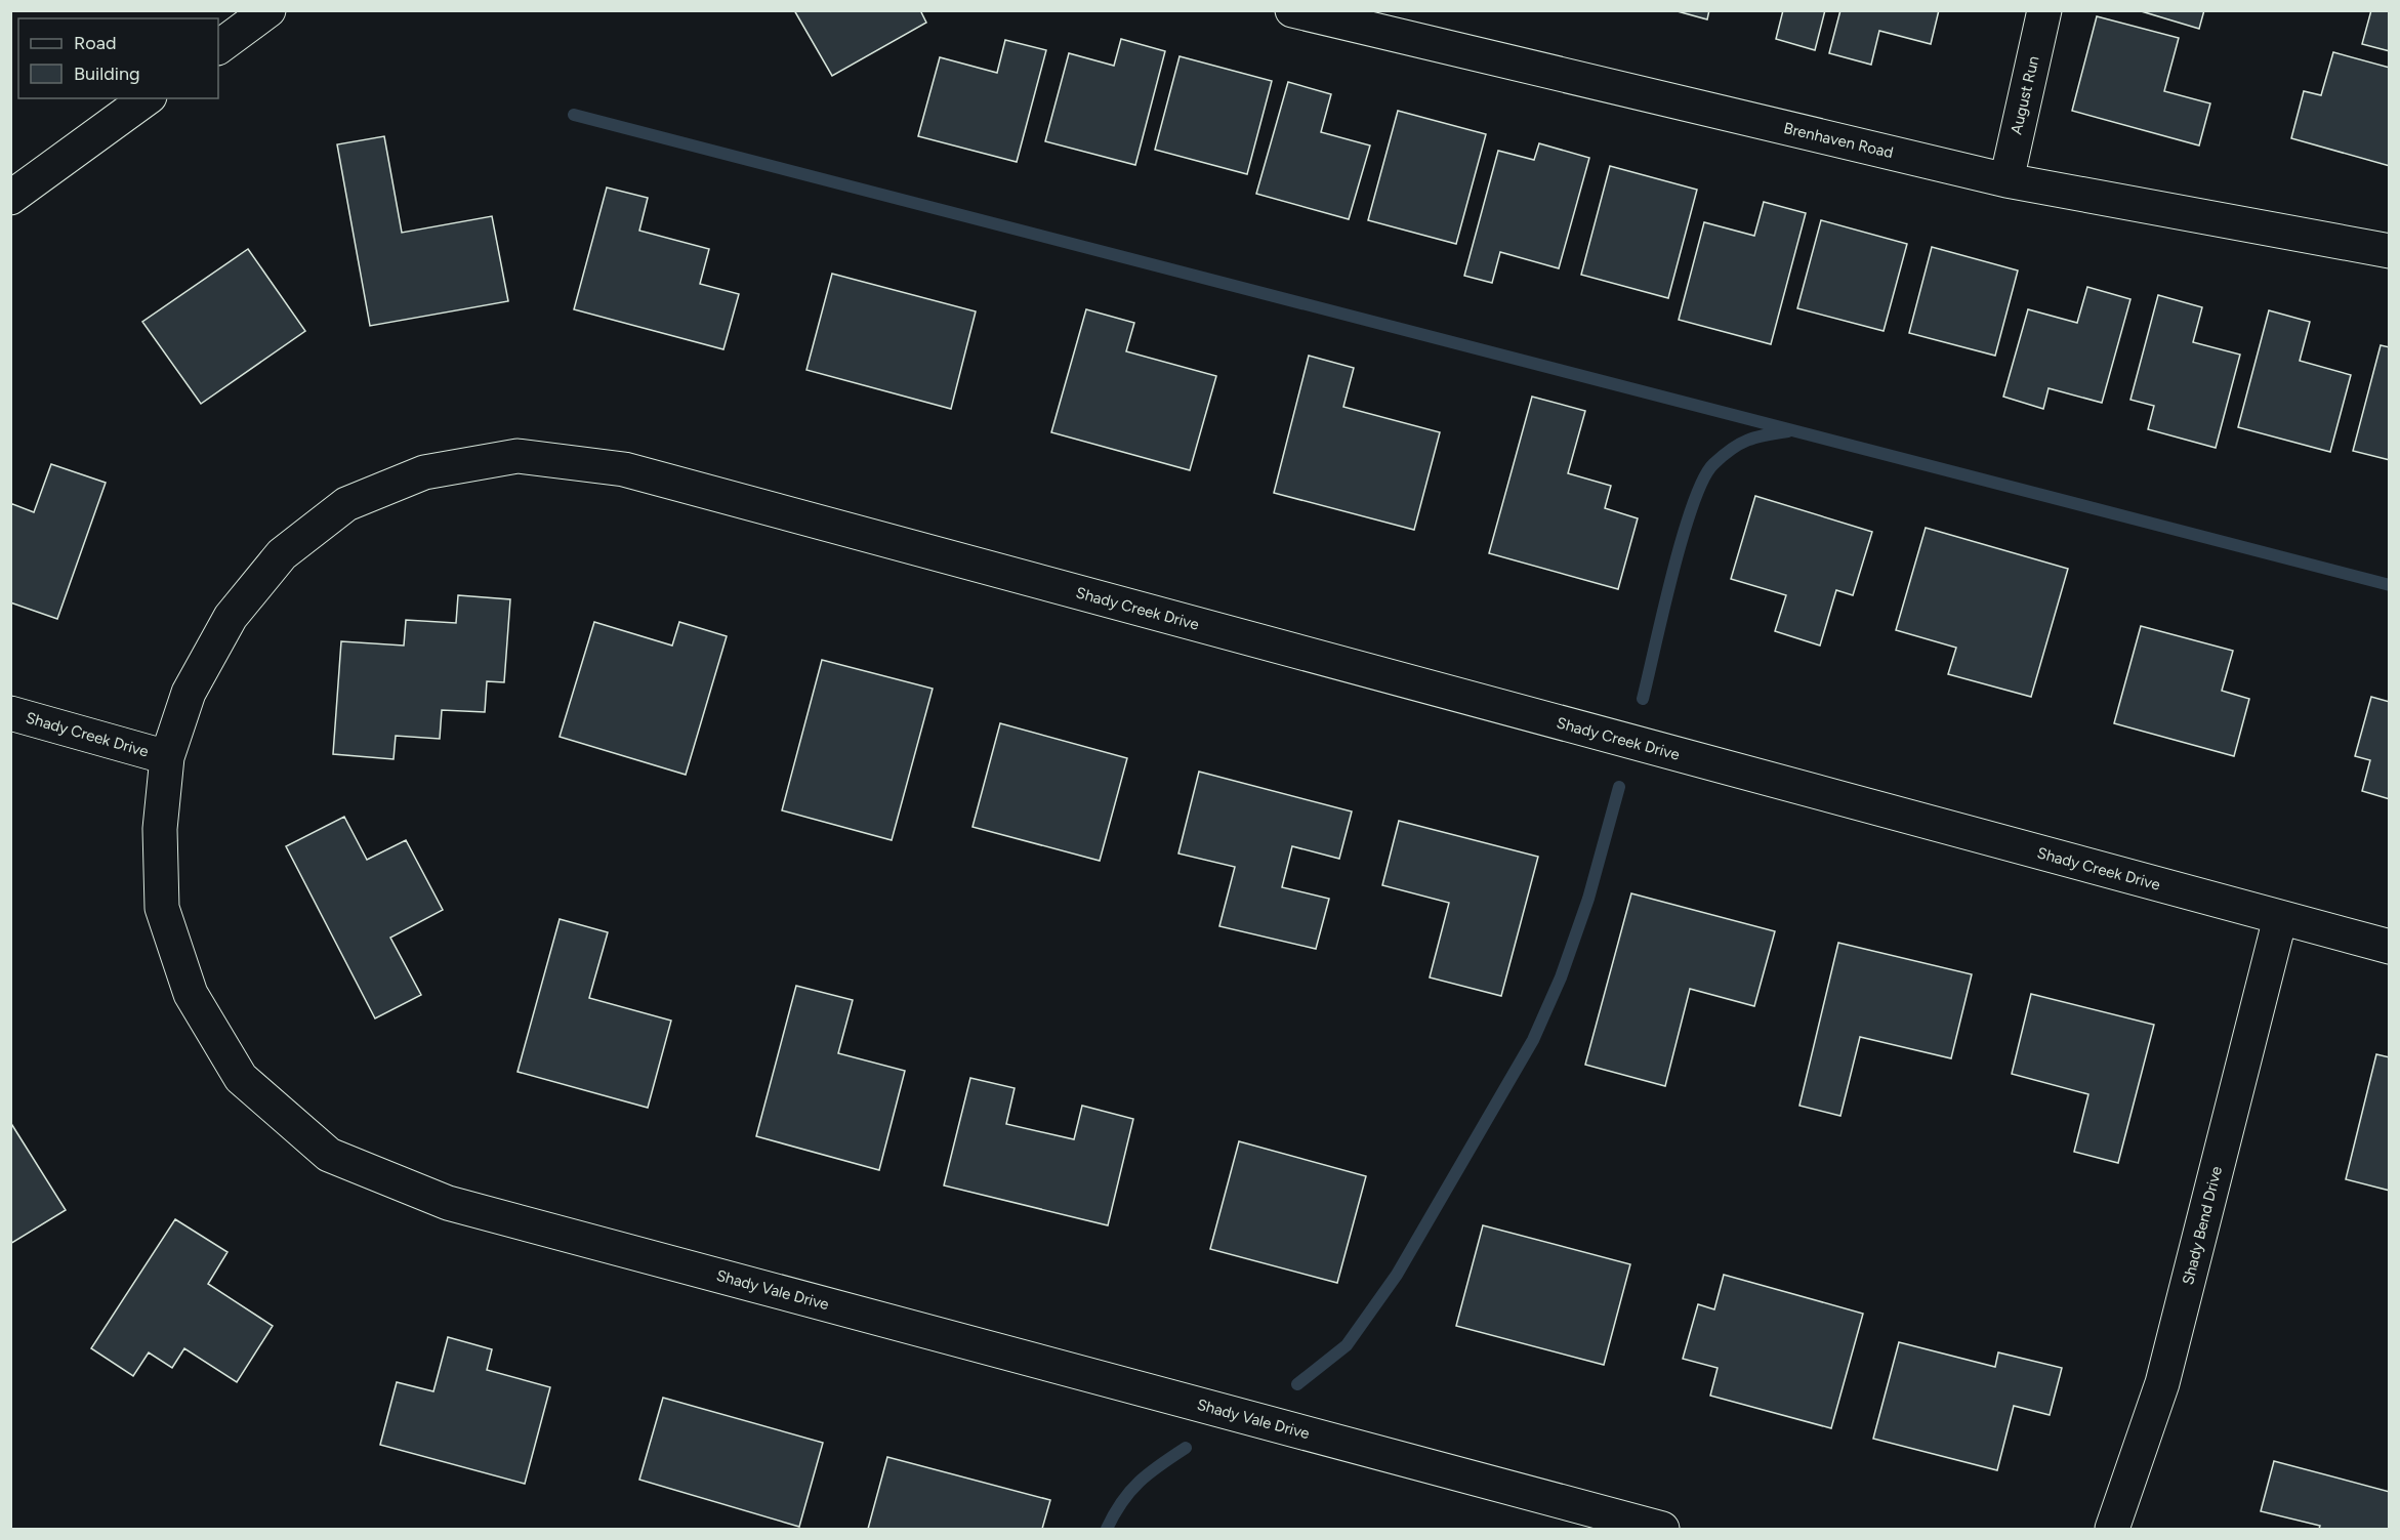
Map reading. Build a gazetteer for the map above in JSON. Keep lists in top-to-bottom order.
{
  "streets": {
    "street": [
      "August Run",
      "Brenhaven Road",
      "Shady Creek Drive",
      "Shady Bend Drive",
      "Shady Vale Drive"
    ]
  },
  "crossings": [
    ["August Run", "Brenhaven Road"],
    ["Shady Creek Drive", "Shady Bend Drive"],
    ["Shady Creek Drive", "Shady Vale Drive"]
  ],
  "legend": ["Road", "Building"]
}
